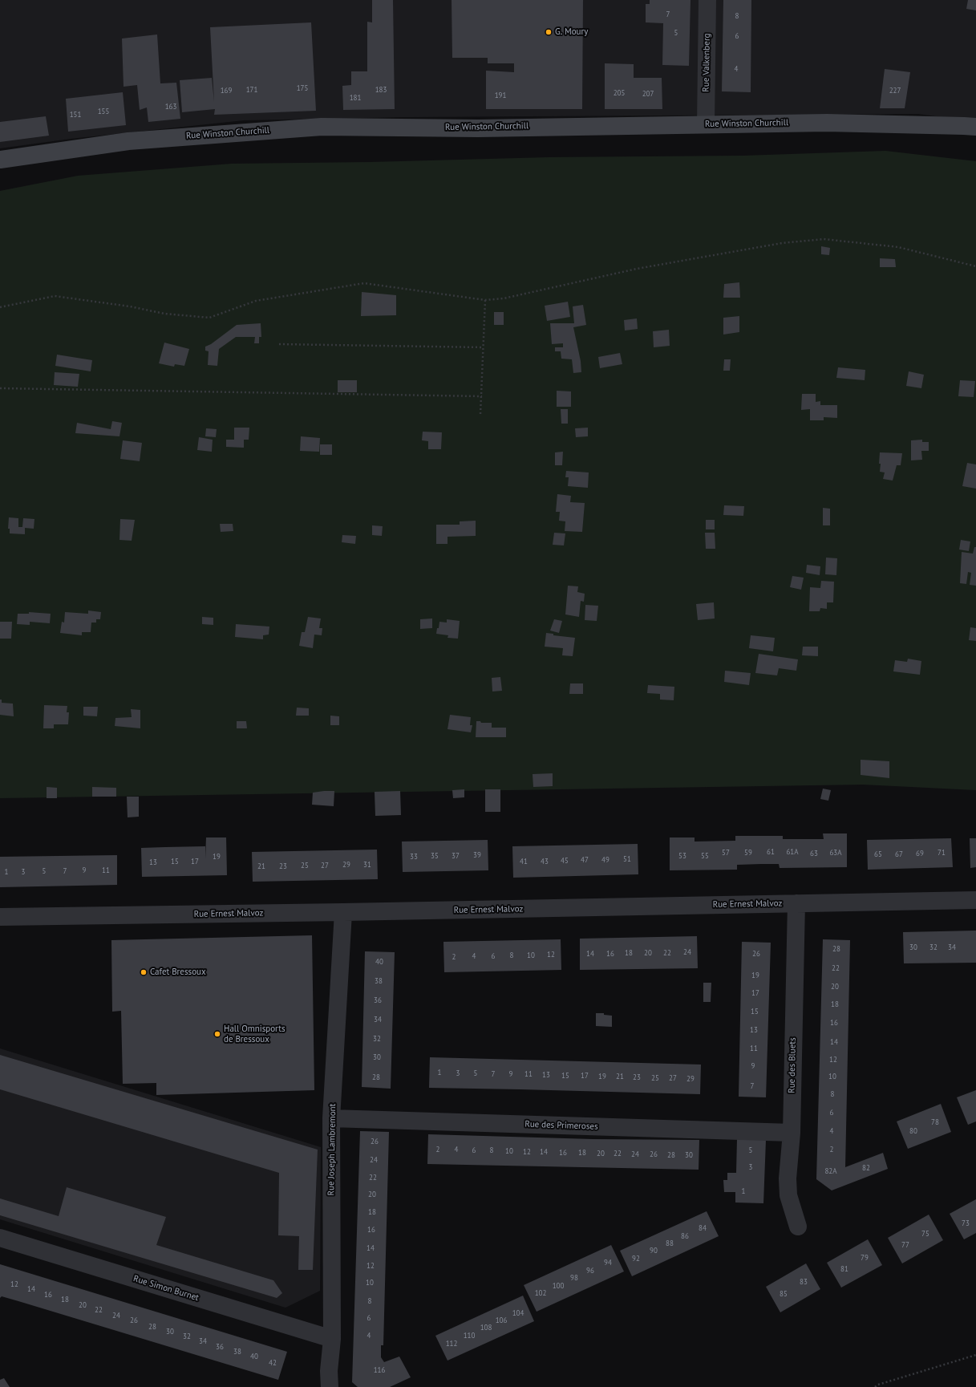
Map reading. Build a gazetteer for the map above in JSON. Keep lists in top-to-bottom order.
{
  "streets": {
    "main road": ["Rue Winston Churchill"],
    "street": [
      "Rue Valkenberg",
      "Rue Ernest Malvoz",
      "Rue des Bluets",
      "Rue des Primeroses",
      "Rue Joseph Lambremont",
      "Rue Simon Burnet"
    ]
  },
  "crossings": [
    ["Rue Valkenberg", "Rue Winston Churchill"],
    ["Rue Ernest Malvoz", "Rue des Bluets"],
    ["Rue Ernest Malvoz", "Rue Joseph Lambremont"],
    ["Rue des Bluets", "Rue des Primeroses"],
    ["Rue des Primeroses", "Rue Joseph Lambremont"],
    ["Rue Joseph Lambremont", "Rue Simon Burnet"]
  ],
  "places": ["G. Moury", "Cafet Bressoux", "Hall Omnisports de Bressoux"],
  "house_numbers": [
    "7",
    "8",
    "5",
    "6",
    "4",
    "175",
    "171",
    "183",
    "169",
    "227",
    "205",
    "207",
    "191",
    "181",
    "163",
    "155",
    "151",
    "61",
    "61A",
    "57",
    "59",
    "63A",
    "71",
    "63",
    "69",
    "65",
    "67",
    "39",
    "35",
    "37",
    "53",
    "55",
    "19",
    "33",
    "51",
    "47",
    "49",
    "45",
    "15",
    "17",
    "41",
    "43",
    "13",
    "29",
    "31",
    "25",
    "27",
    "21",
    "23",
    "9",
    "11",
    "5",
    "7",
    "1",
    "3",
    "30",
    "32",
    "34",
    "28",
    "24",
    "18",
    "20",
    "22",
    "14",
    "16",
    "26",
    "12",
    "8",
    "10",
    "4",
    "6",
    "2",
    "40",
    "22",
    "19",
    "38",
    "20",
    "17",
    "36",
    "18",
    "15",
    "34",
    "16",
    "13",
    "32",
    "14",
    "11",
    "30",
    "12",
    "9",
    "1",
    "3",
    "5",
    "7",
    "9",
    "11",
    "13",
    "15",
    "17",
    "19",
    "21",
    "10",
    "28",
    "23",
    "25",
    "27",
    "29",
    "7",
    "8",
    "6",
    "78",
    "4",
    "80",
    "26",
    "2",
    "4",
    "2",
    "6",
    "8",
    "5",
    "10",
    "12",
    "14",
    "16",
    "18",
    "20",
    "22",
    "24",
    "26",
    "28",
    "30",
    "24",
    "3",
    "82",
    "82A",
    "22",
    "1",
    "20",
    "18",
    "73",
    "84",
    "16",
    "75",
    "86",
    "88",
    "77",
    "14",
    "90",
    "79",
    "92",
    "94",
    "12",
    "81",
    "96",
    "98",
    "83",
    "10",
    "12",
    "100",
    "14",
    "102",
    "85",
    "16",
    "18",
    "8",
    "20",
    "22",
    "104",
    "24",
    "6",
    "26",
    "106",
    "28",
    "108",
    "30",
    "4",
    "110",
    "32",
    "34",
    "112",
    "36",
    "38",
    "40",
    "42",
    "116"
  ]
}
